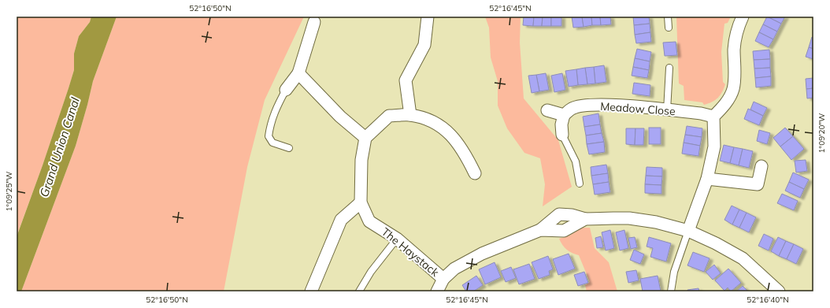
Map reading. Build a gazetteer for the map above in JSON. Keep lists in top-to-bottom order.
{
  "streets": {
    "street": ["Meadow Close", "The Haystack"]
  },
  "water": ["Grand Union Canal"],
  "coordinates": [
    "52°16'50\"N",
    "52°16'45\"N",
    "1°09'20\"W",
    "1°09'25\"W",
    "52°16'40\"N"
  ]
}
